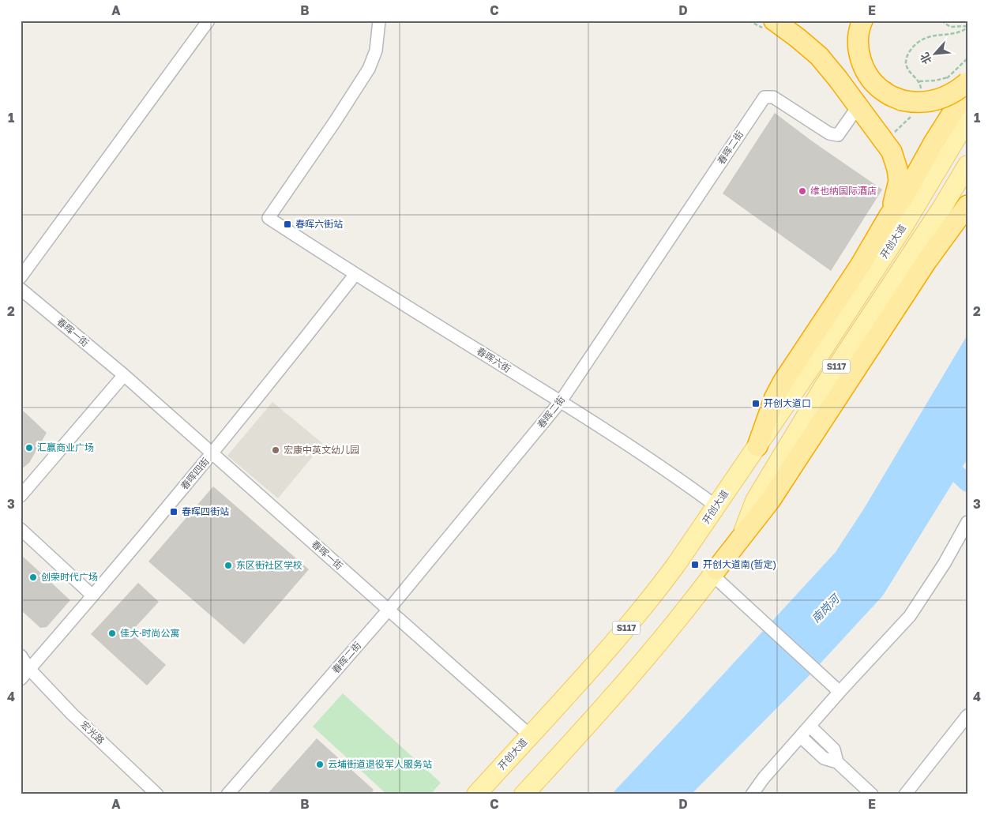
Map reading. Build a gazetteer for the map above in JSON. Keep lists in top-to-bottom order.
{
  "streets": {
    "main road": ["开创大道", "S117"],
    "street": [
      "春晖二街",
      "春晖一街",
      "春晖六街",
      "春晖四街",
      "宏光路"
    ]
  },
  "crossings": [
    ["春晖二街", "春晖一街"],
    ["春晖二街", "春晖六街"],
    ["开创大道", "春晖一街"],
    ["开创大道", "春晖六街"],
    ["春晖一街", "春晖四街"],
    ["春晖六街", "春晖四街"],
    ["春晖四街", "宏光路"]
  ],
  "water": ["南岗河"],
  "places": {
    "other": [
      "维也纳国际酒店",
      "汇赢商业广场",
      "宏康中英文幼儿园",
      "东区街社区学校",
      "创荣时代广场",
      "佳大·时尚公寓",
      "云埔街道退役军人服务站"
    ],
    "transit": [
      "春晖六街站",
      "开创大道口",
      "春晖四街站",
      "开创大道南(暂定)"
    ]
  },
  "north": "bottom left",
  "grid": {
    "columns": [
      "A",
      "B",
      "C",
      "D",
      "E"
    ],
    "rows": [
      "1",
      "2",
      "3",
      "4"
    ]
  }
}
